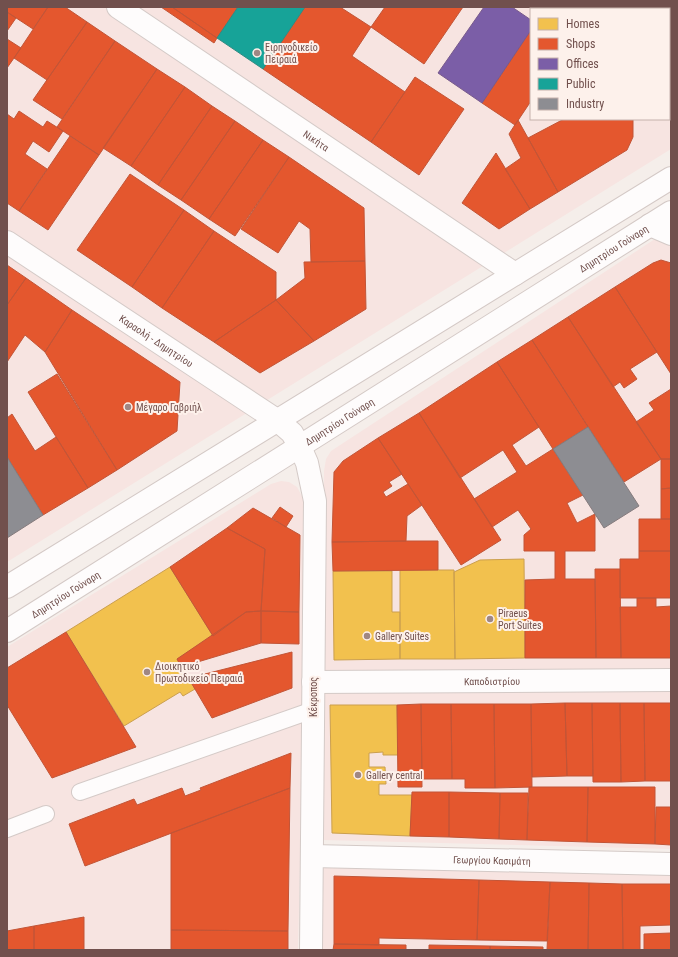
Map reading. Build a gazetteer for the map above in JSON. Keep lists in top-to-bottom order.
{
  "streets": {
    "street": [
      "Νικήτα",
      "Δημητρίου Γούναρη",
      "Καραολή - Δημητρίου",
      "Καποδιστρίου",
      "Κέκροπος",
      "Γεωργίου Κασιμάτη"
    ]
  },
  "crossings": [
    ["Δημητρίου Γούναρη", "Καραολή - Δημητρίου"],
    ["Δημητρίου Γούναρη", "Κέκροπος"],
    ["Καραολή - Δημητρίου", "Κέκροπος"],
    ["Καποδιστρίου", "Κέκροπος"],
    ["Κέκροπος", "Γεωργίου Κασιμάτη"]
  ],
  "places": [
    "Ειρηνοδικείο Πειραιά",
    "Μέγαρο Γαβριήλ",
    "Piraeus Port Suites",
    "Gallery Suites",
    "Διοικητικό Πρωτοδικείο Πειραιά",
    "Gallery central"
  ],
  "legend": [
    "Homes",
    "Shops",
    "Offices",
    "Public",
    "Industry"
  ]
}
